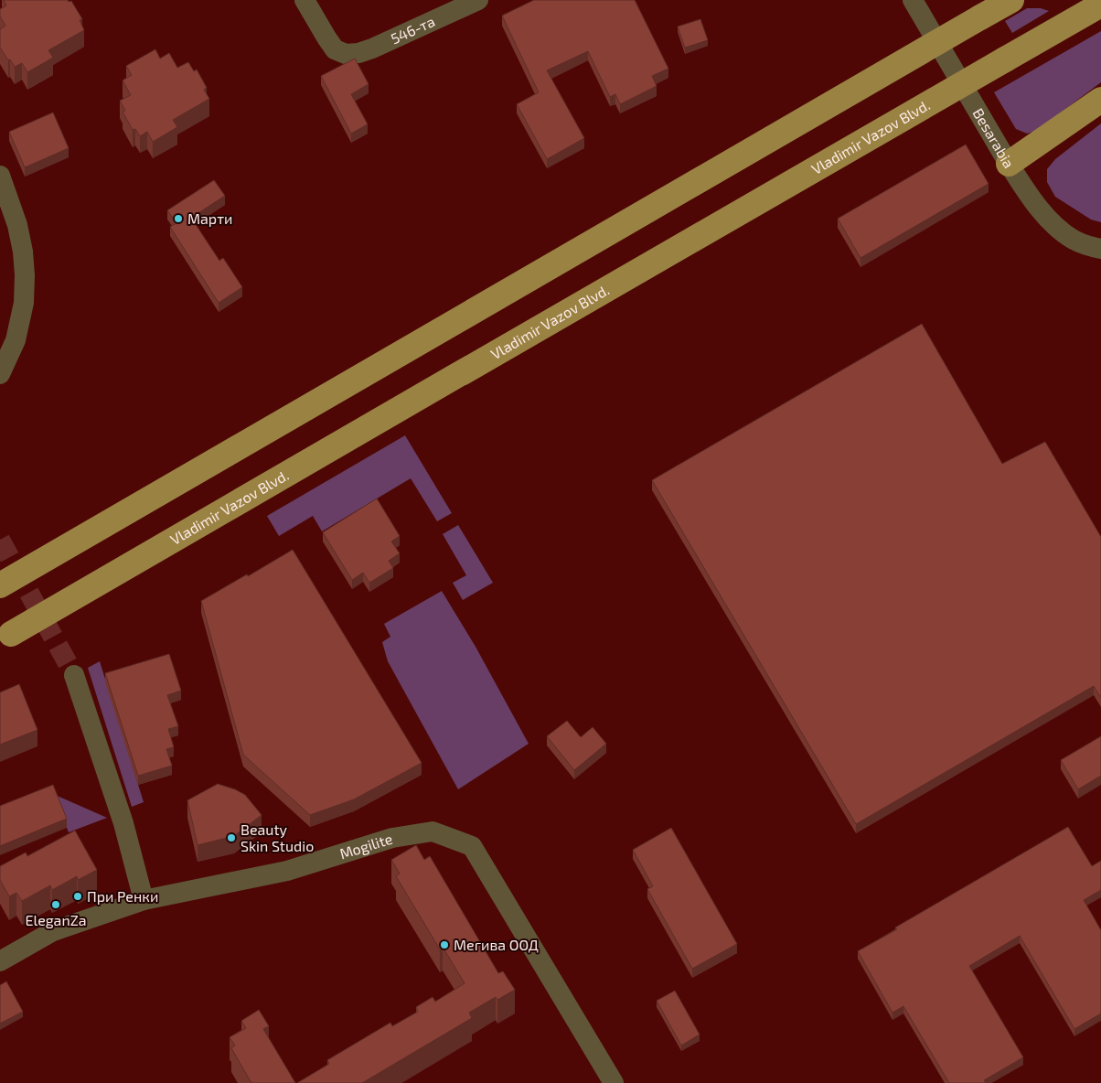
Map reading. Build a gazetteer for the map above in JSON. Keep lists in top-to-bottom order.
{
  "streets": {
    "main road": ["Vladimir Vazov Blvd."],
    "street": ["546-та", "Besarabia", "Mogilite"]
  },
  "places": [
    "Марти",
    "Beauty Skin Studio",
    "При Ренки",
    "EleganZa",
    "Мегива ООД"
  ]
}
